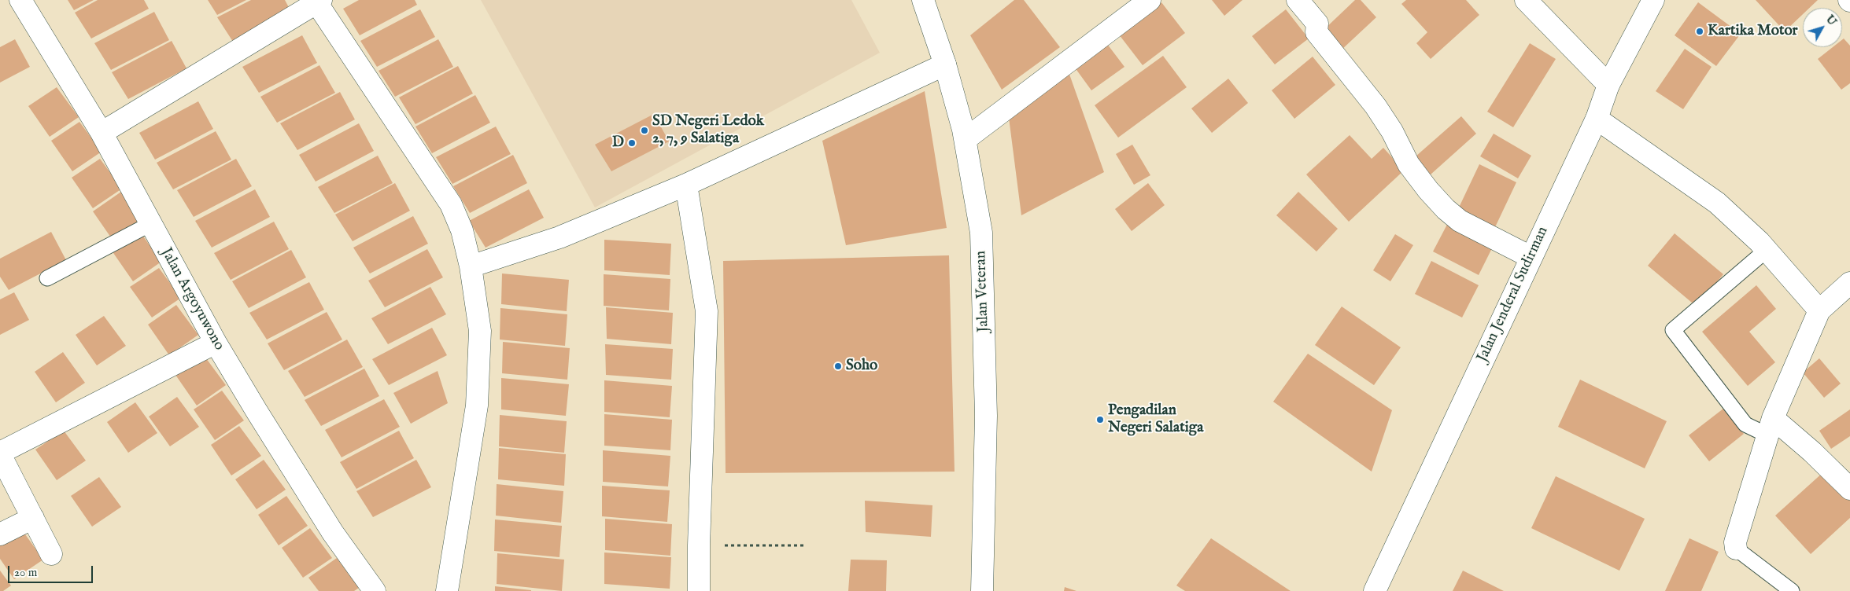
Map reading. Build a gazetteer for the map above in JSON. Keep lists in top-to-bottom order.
{
  "streets": {
    "street": ["Jalan Veteran", "Jalan Jenderal Sudirman", "Jalan Argoyuwono"]
  },
  "places": [
    "Kartika Motor",
    "SD Negeri Ledok 2, 7, 9 Salatiga",
    "D",
    "Soho",
    "Pengadilan Negeri Salatiga"
  ],
  "scale_bar": "20 m",
  "north": "top right"
}
